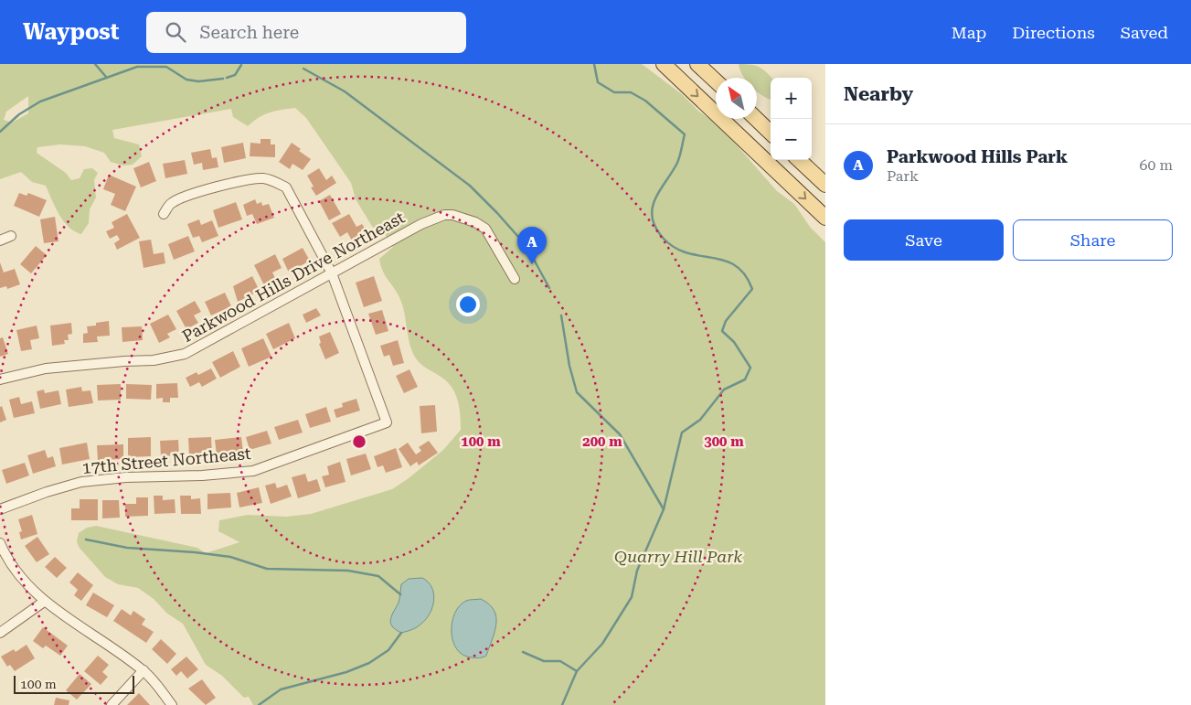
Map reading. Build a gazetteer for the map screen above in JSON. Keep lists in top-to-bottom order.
{
  "streets": {
    "street": ["Parkwood Hills Drive Northeast", "17th Street Northeast"]
  },
  "crossings": [
    ["Parkwood Hills Drive Northeast", "17th Street Northeast"]
  ],
  "parks": ["Quarry Hill Park"],
  "scale_bar": "100 m",
  "north": "top left",
  "page": {
    "header": "Waypost",
    "search": "Search here",
    "nav": ["Map", "Directions", "Saved"],
    "heading": "Nearby",
    "map_buttons": ["+", "−"],
    "list": [
      {
        "mark": "A",
        "name": "Parkwood Hills Park",
        "note": "Park",
        "value": "60 m"
      }
    ],
    "buttons": ["Save", "Share"],
    "pins": "A",
    "scale": "100 m"
  },
  "rings": ["100 m", "200 m", "300 m"]
}
